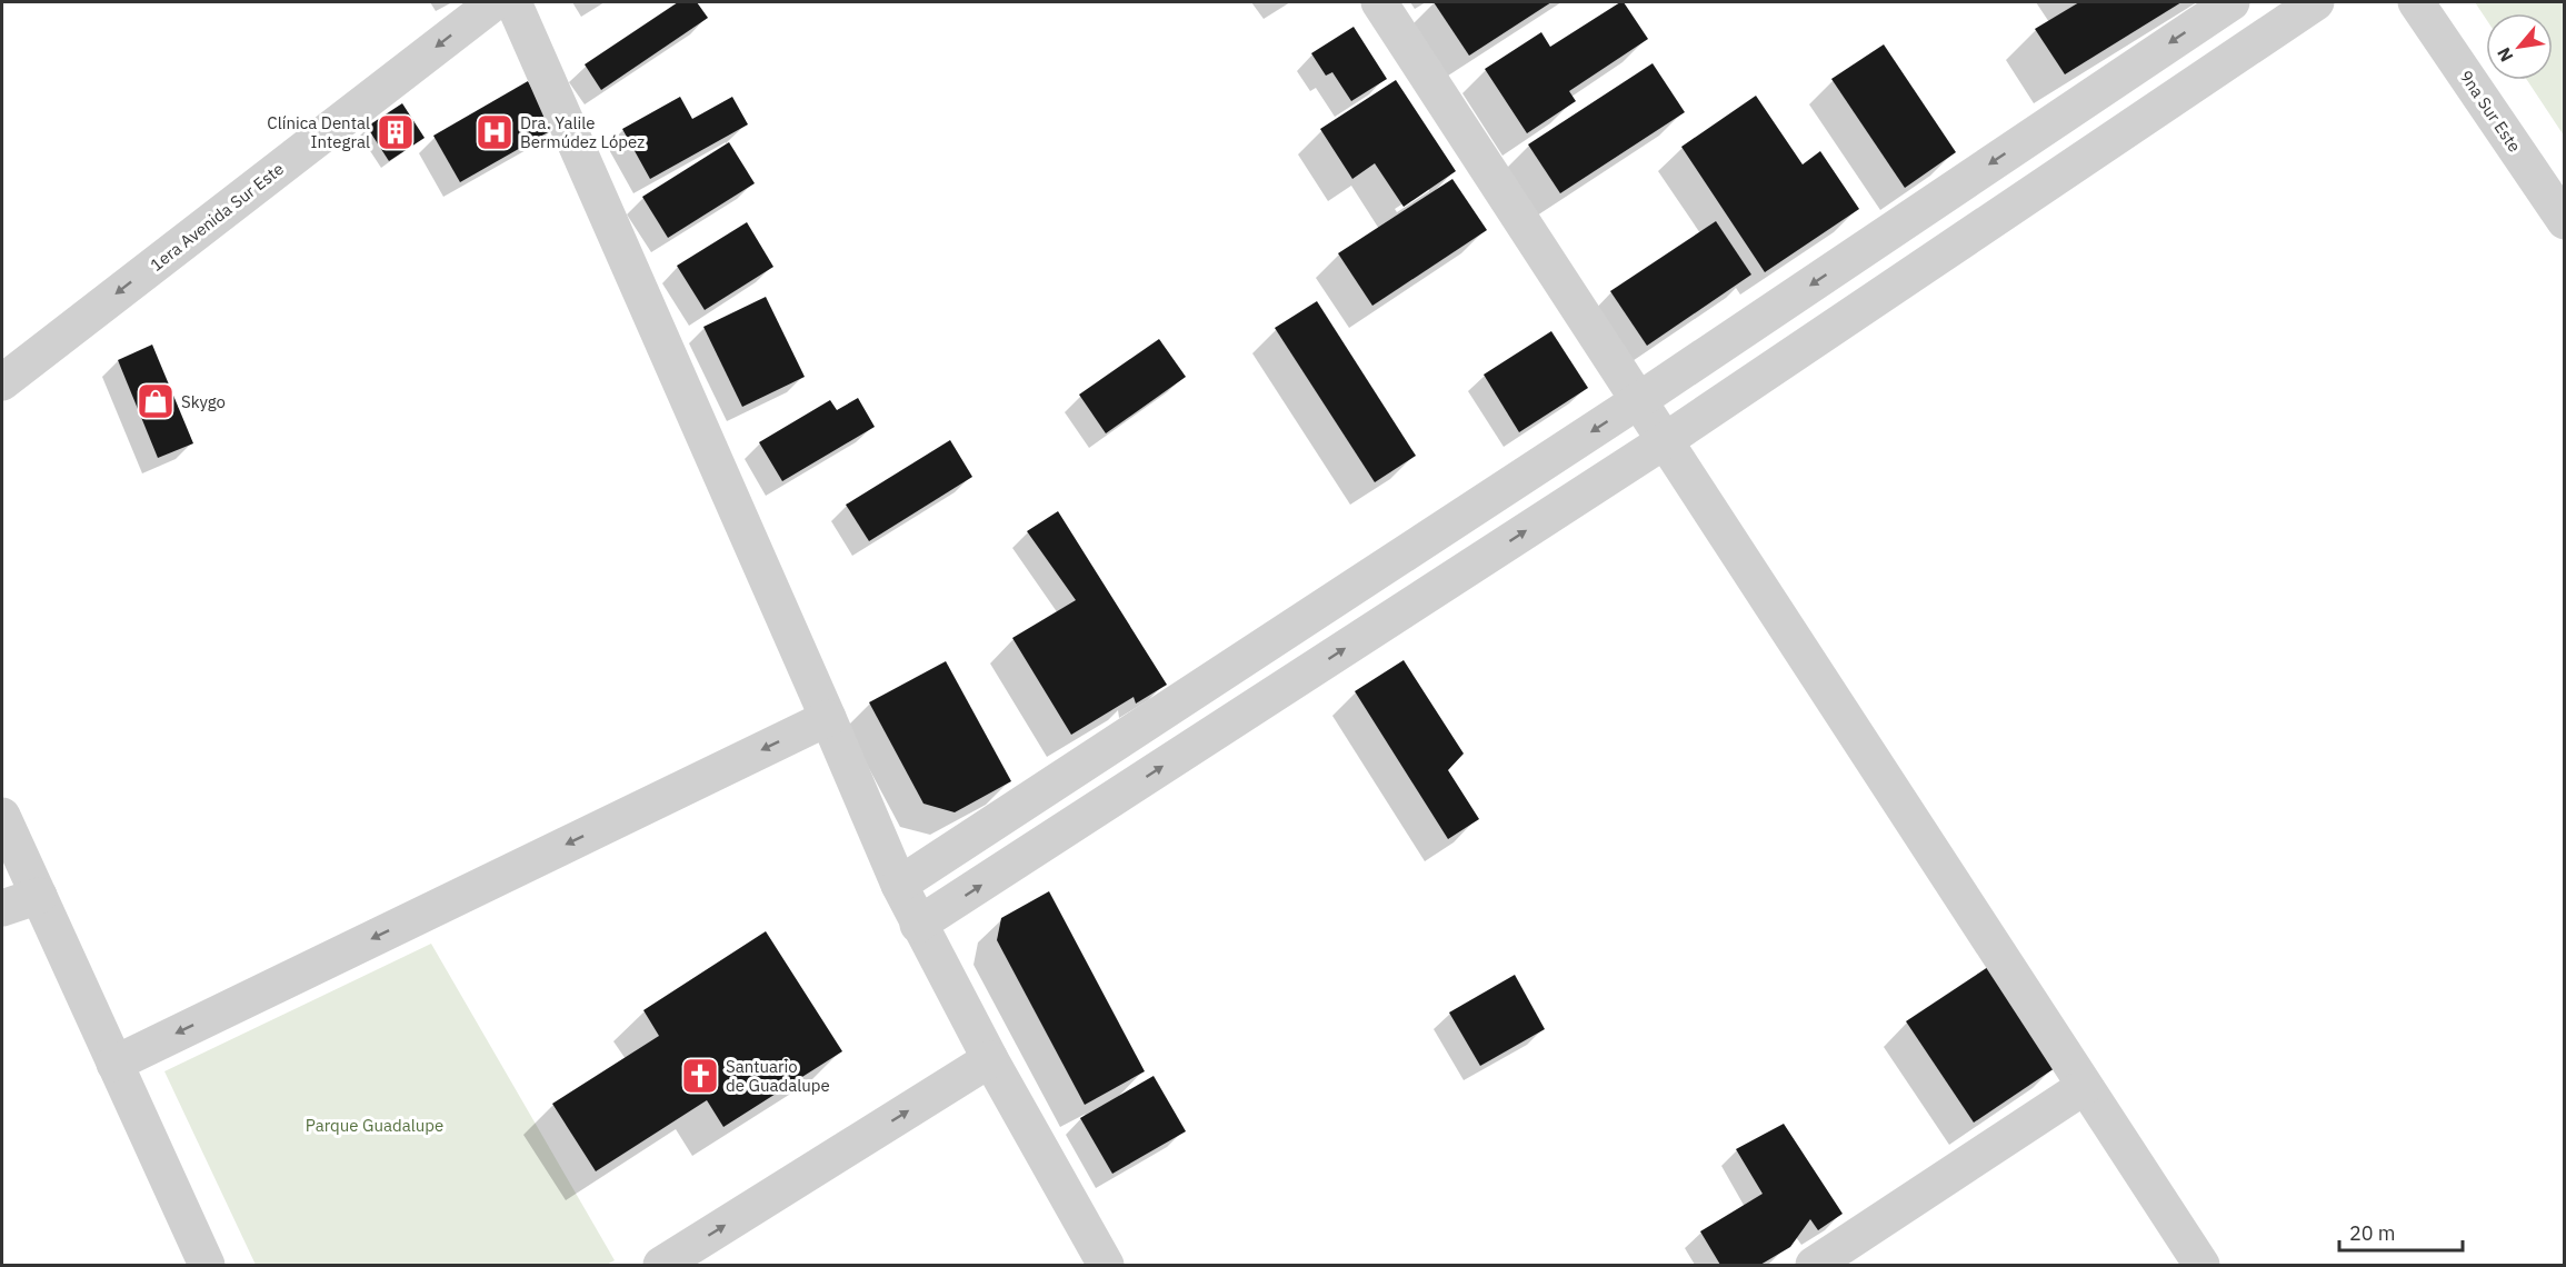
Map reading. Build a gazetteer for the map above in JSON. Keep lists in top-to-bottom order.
{
  "streets": {
    "street": ["9na Sur Este", "1era Avenida Sur Este"]
  },
  "one_way": ["1era Avenida Sur Este"],
  "parks": ["Parque Guadalupe"],
  "places": {
    "building": ["Clínica Dental Integral"],
    "hospital": ["Dra. Yalile Bermúdez López"],
    "shop": ["Skygo"],
    "church": ["Santuario de Guadalupe"]
  },
  "scale_bar": "20 m",
  "north": "bottom left"
}
